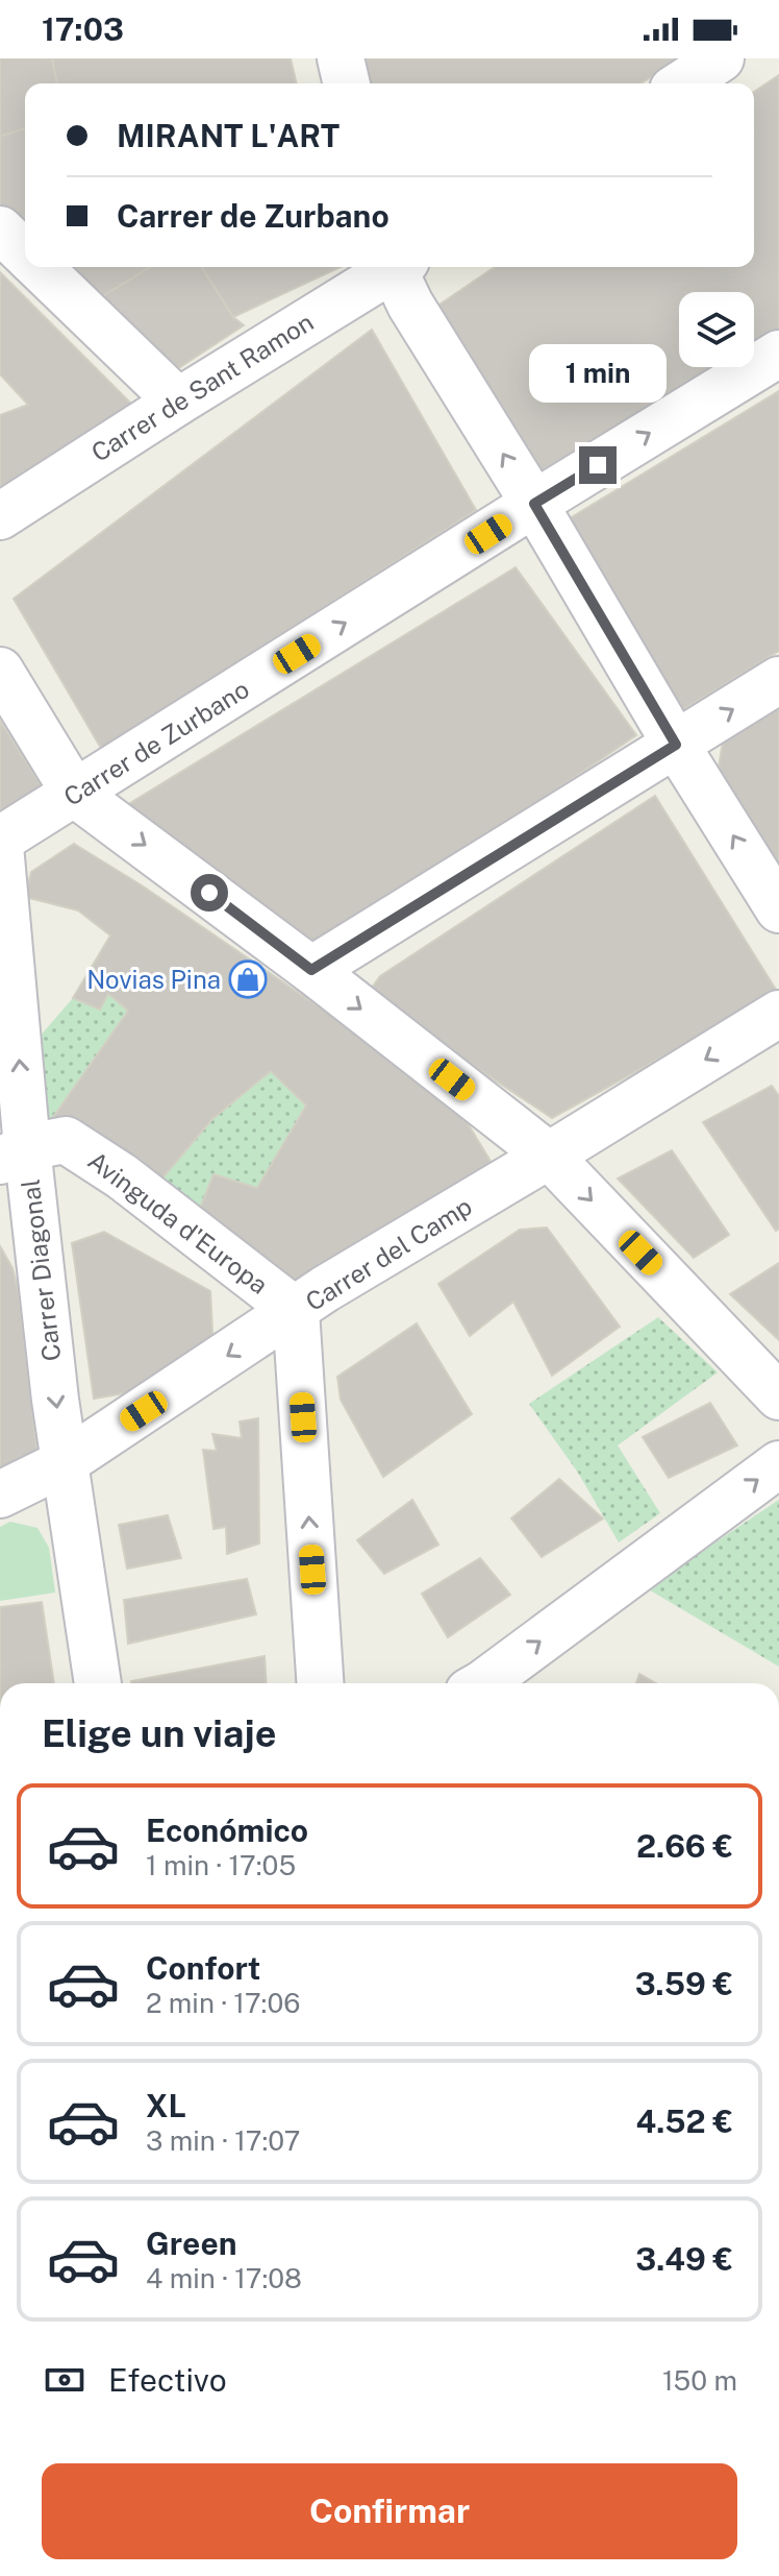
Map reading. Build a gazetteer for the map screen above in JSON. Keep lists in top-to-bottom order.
{
  "streets": {
    "street": [
      "Carrer de Sant Ramon",
      "Carrer de Zurbano",
      "Avinguda d'Europa",
      "Carrer del Camp",
      "Carrer Diagonal"
    ]
  },
  "crossings": [
    ["Avinguda d'Europa", "Carrer del Camp"],
    ["Avinguda d'Europa", "Carrer Diagonal"],
    ["Carrer del Camp", "Carrer Diagonal"]
  ],
  "places": {
    "shop": ["Novias Pina"]
  },
  "page": {
    "status": "17:03",
    "banner": ["MIRANT L'ART", "Carrer de Zurbano"],
    "bubble": "1 min",
    "heading": "Elige un viaje",
    "list": [
      {
        "name": "Económico",
        "note": "1 min · 17:05",
        "value": "2.66 €"
      },
      {
        "name": "Confort",
        "note": "2 min · 17:06",
        "value": "3.59 €"
      },
      {
        "name": "XL",
        "note": "3 min · 17:07",
        "value": "4.52 €"
      },
      {
        "name": "Green",
        "note": "4 min · 17:08",
        "value": "3.49 €"
      }
    ],
    "pay": ["Efectivo", "150 m"],
    "buttons": "Confirmar"
  }
}
